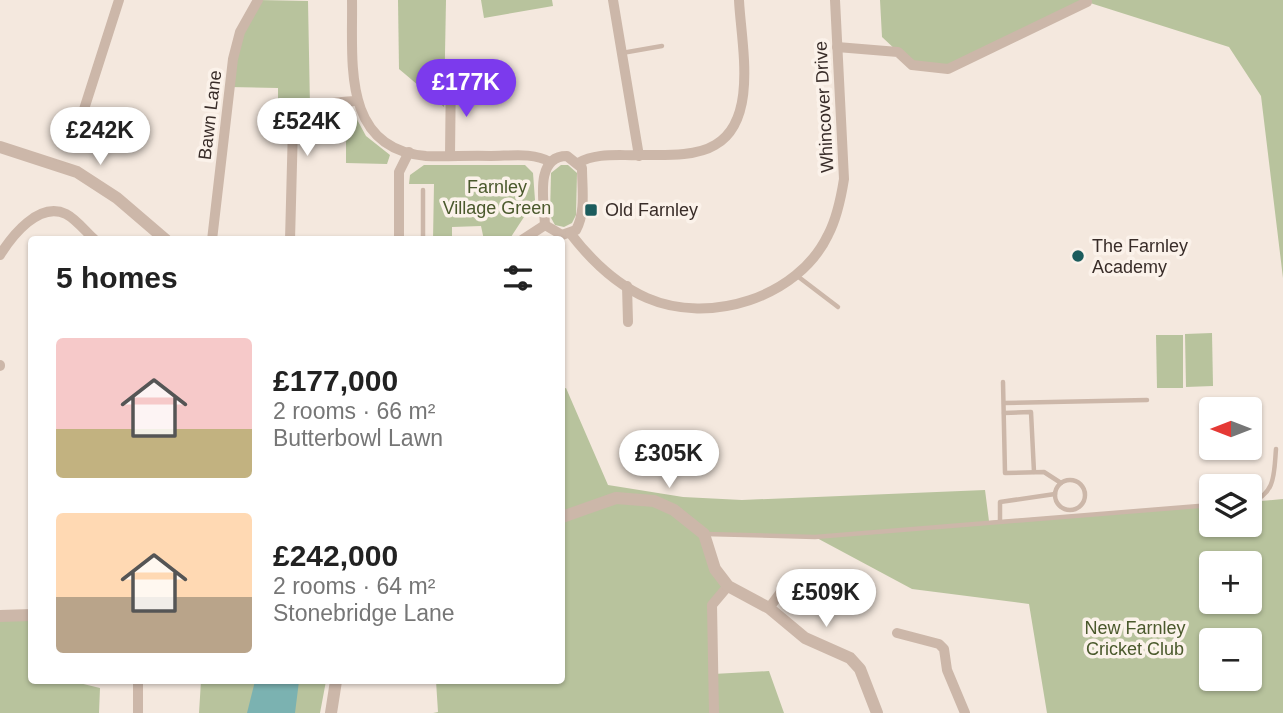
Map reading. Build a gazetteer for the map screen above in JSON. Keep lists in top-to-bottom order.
{
  "streets": {
    "street": ["Whincover Drive", "Bawn Lane"]
  },
  "parks": ["Farnley Village Green", "New Farnley Cricket Club"],
  "places": {
    "transit": ["Old Farnley"],
    "other": ["The Farnley Academy"]
  },
  "north": "left",
  "page": {
    "price": [
      "£177K",
      "£524K",
      "£242K",
      "£305K",
      "£509K"
    ],
    "heading": "5 homes",
    "list": [
      {
        "name": "£177,000",
        "note": "2 rooms · 66 m² · Butterbowl Lawn"
      },
      {
        "name": "£242,000",
        "note": "2 rooms · 64 m² · Stonebridge Lane"
      }
    ],
    "map_buttons": ["+", "−"]
  }
}
